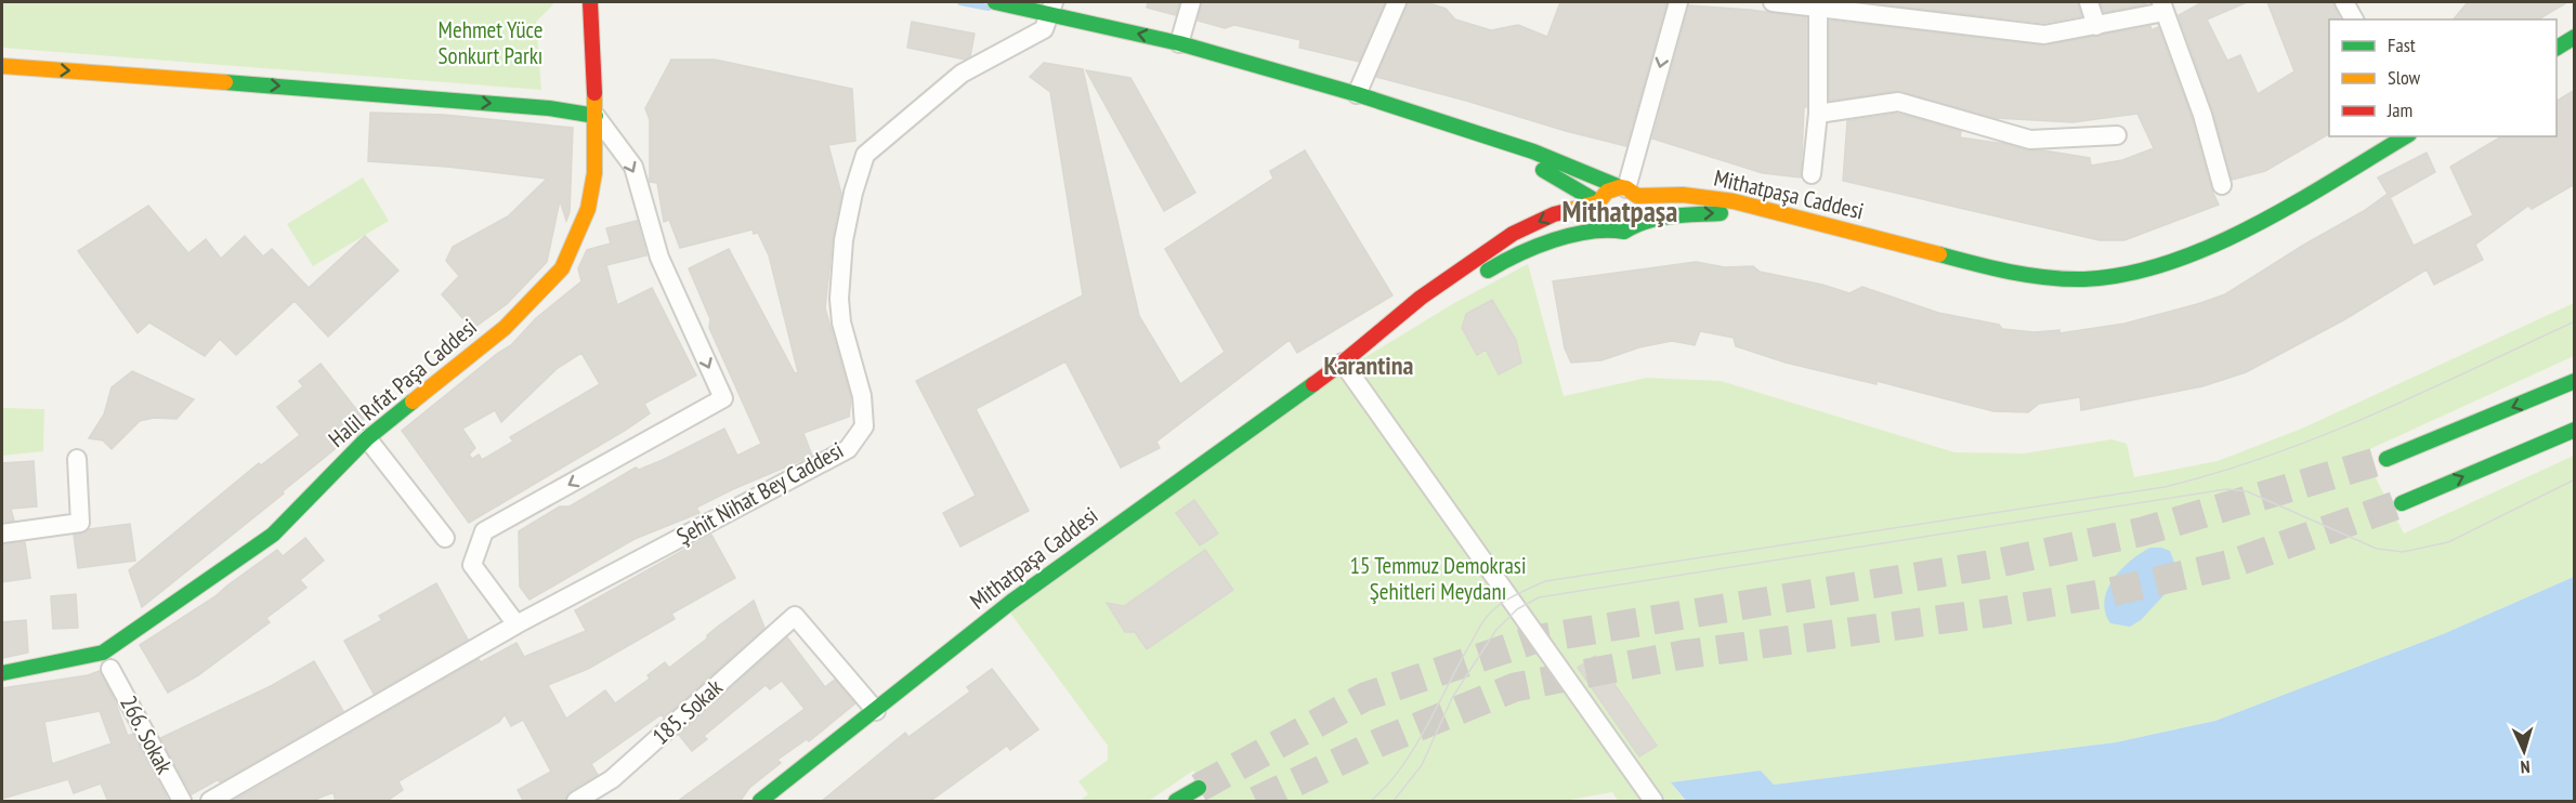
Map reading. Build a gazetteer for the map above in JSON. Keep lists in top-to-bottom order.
{
  "streets": {
    "main road": ["Mithatpaşa Caddesi", "Halil Rıfat Paşa Caddesi"],
    "street": ["Şehit Nihat Bey Caddesi", "185. Sokak", "266. Sokak"]
  },
  "crossings": [
    ["Mithatpaşa Caddesi", "185. Sokak"]
  ],
  "districts": ["Mithatpaşa", "Karantina"],
  "parks": ["Mehmet Yüce Sonkurt Parkı", "15 Temmuz Demokrasi Şehitleri Meydanı"],
  "legend": ["Fast", "Slow", "Jam"],
  "north": "bottom"
}
